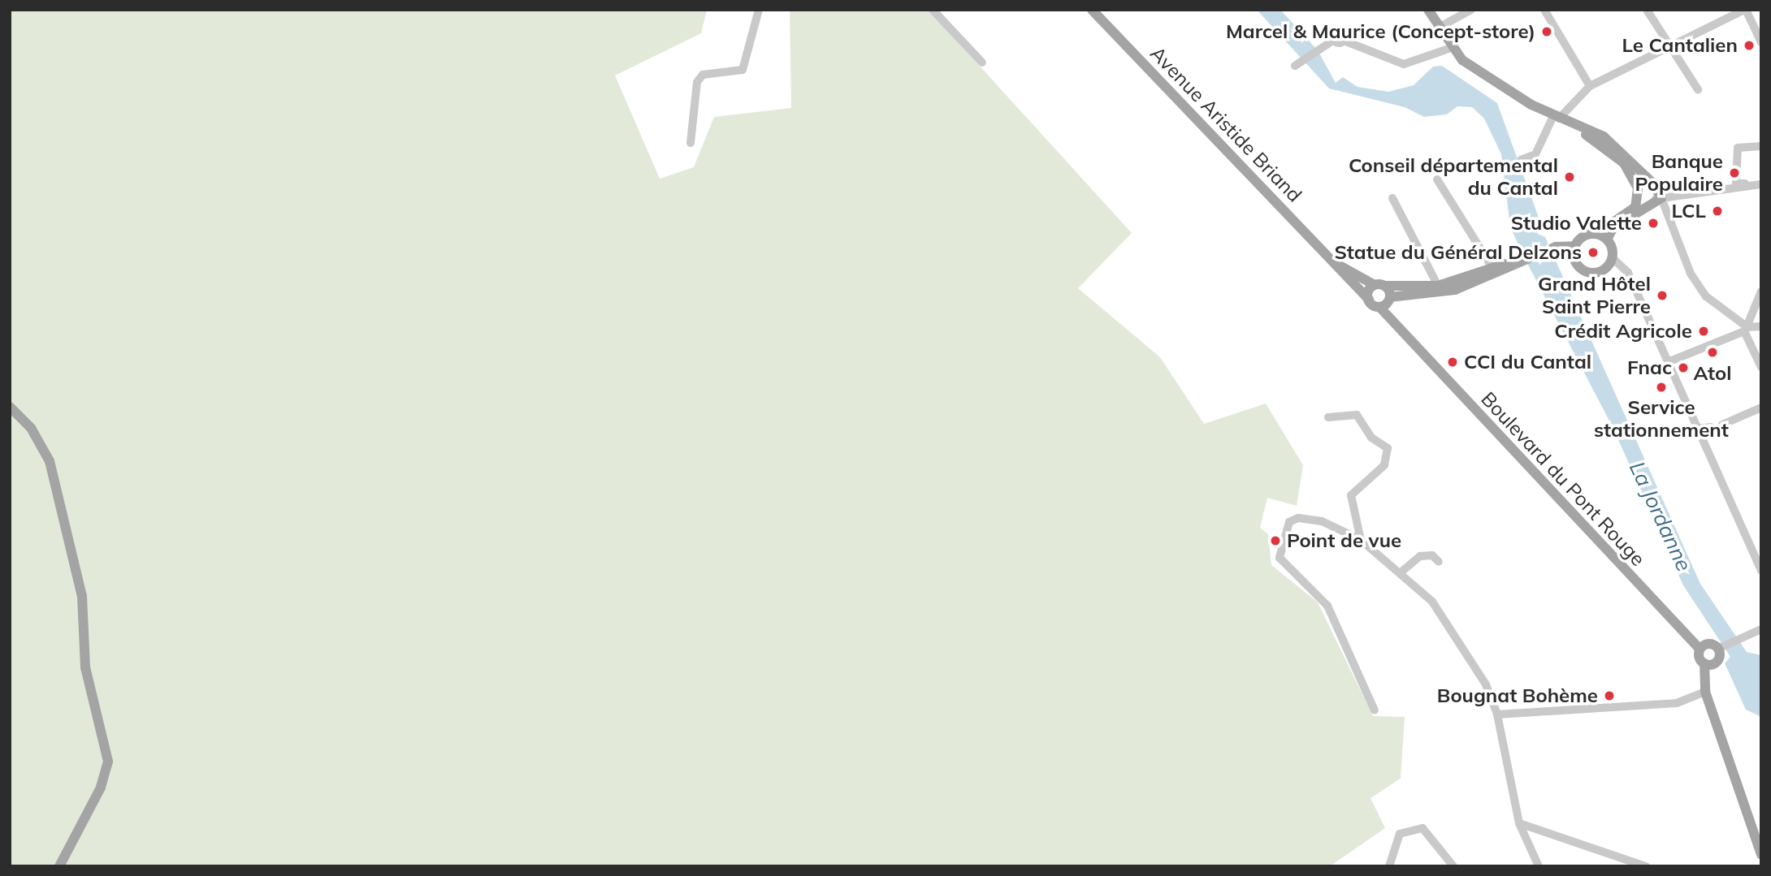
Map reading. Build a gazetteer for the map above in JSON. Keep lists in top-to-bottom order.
{
  "streets": {
    "main road": ["Avenue Aristide Briand", "Boulevard du Pont Rouge"]
  },
  "crossings": [
    ["Avenue Aristide Briand", "Boulevard du Pont Rouge"]
  ],
  "water": ["La Jordanne"],
  "places": [
    "Marcel & Maurice (Concept-store)",
    "Le Cantalien",
    "Banque Populaire",
    "Conseil départemental du Cantal",
    "LCL",
    "Studio Valette",
    "Statue du Général Delzons",
    "Grand Hôtel Saint Pierre",
    "Crédit Agricole",
    "Atol",
    "CCI du Cantal",
    "Fnac",
    "Service stationnement",
    "Point de vue",
    "Bougnat Bohème"
  ]
}
